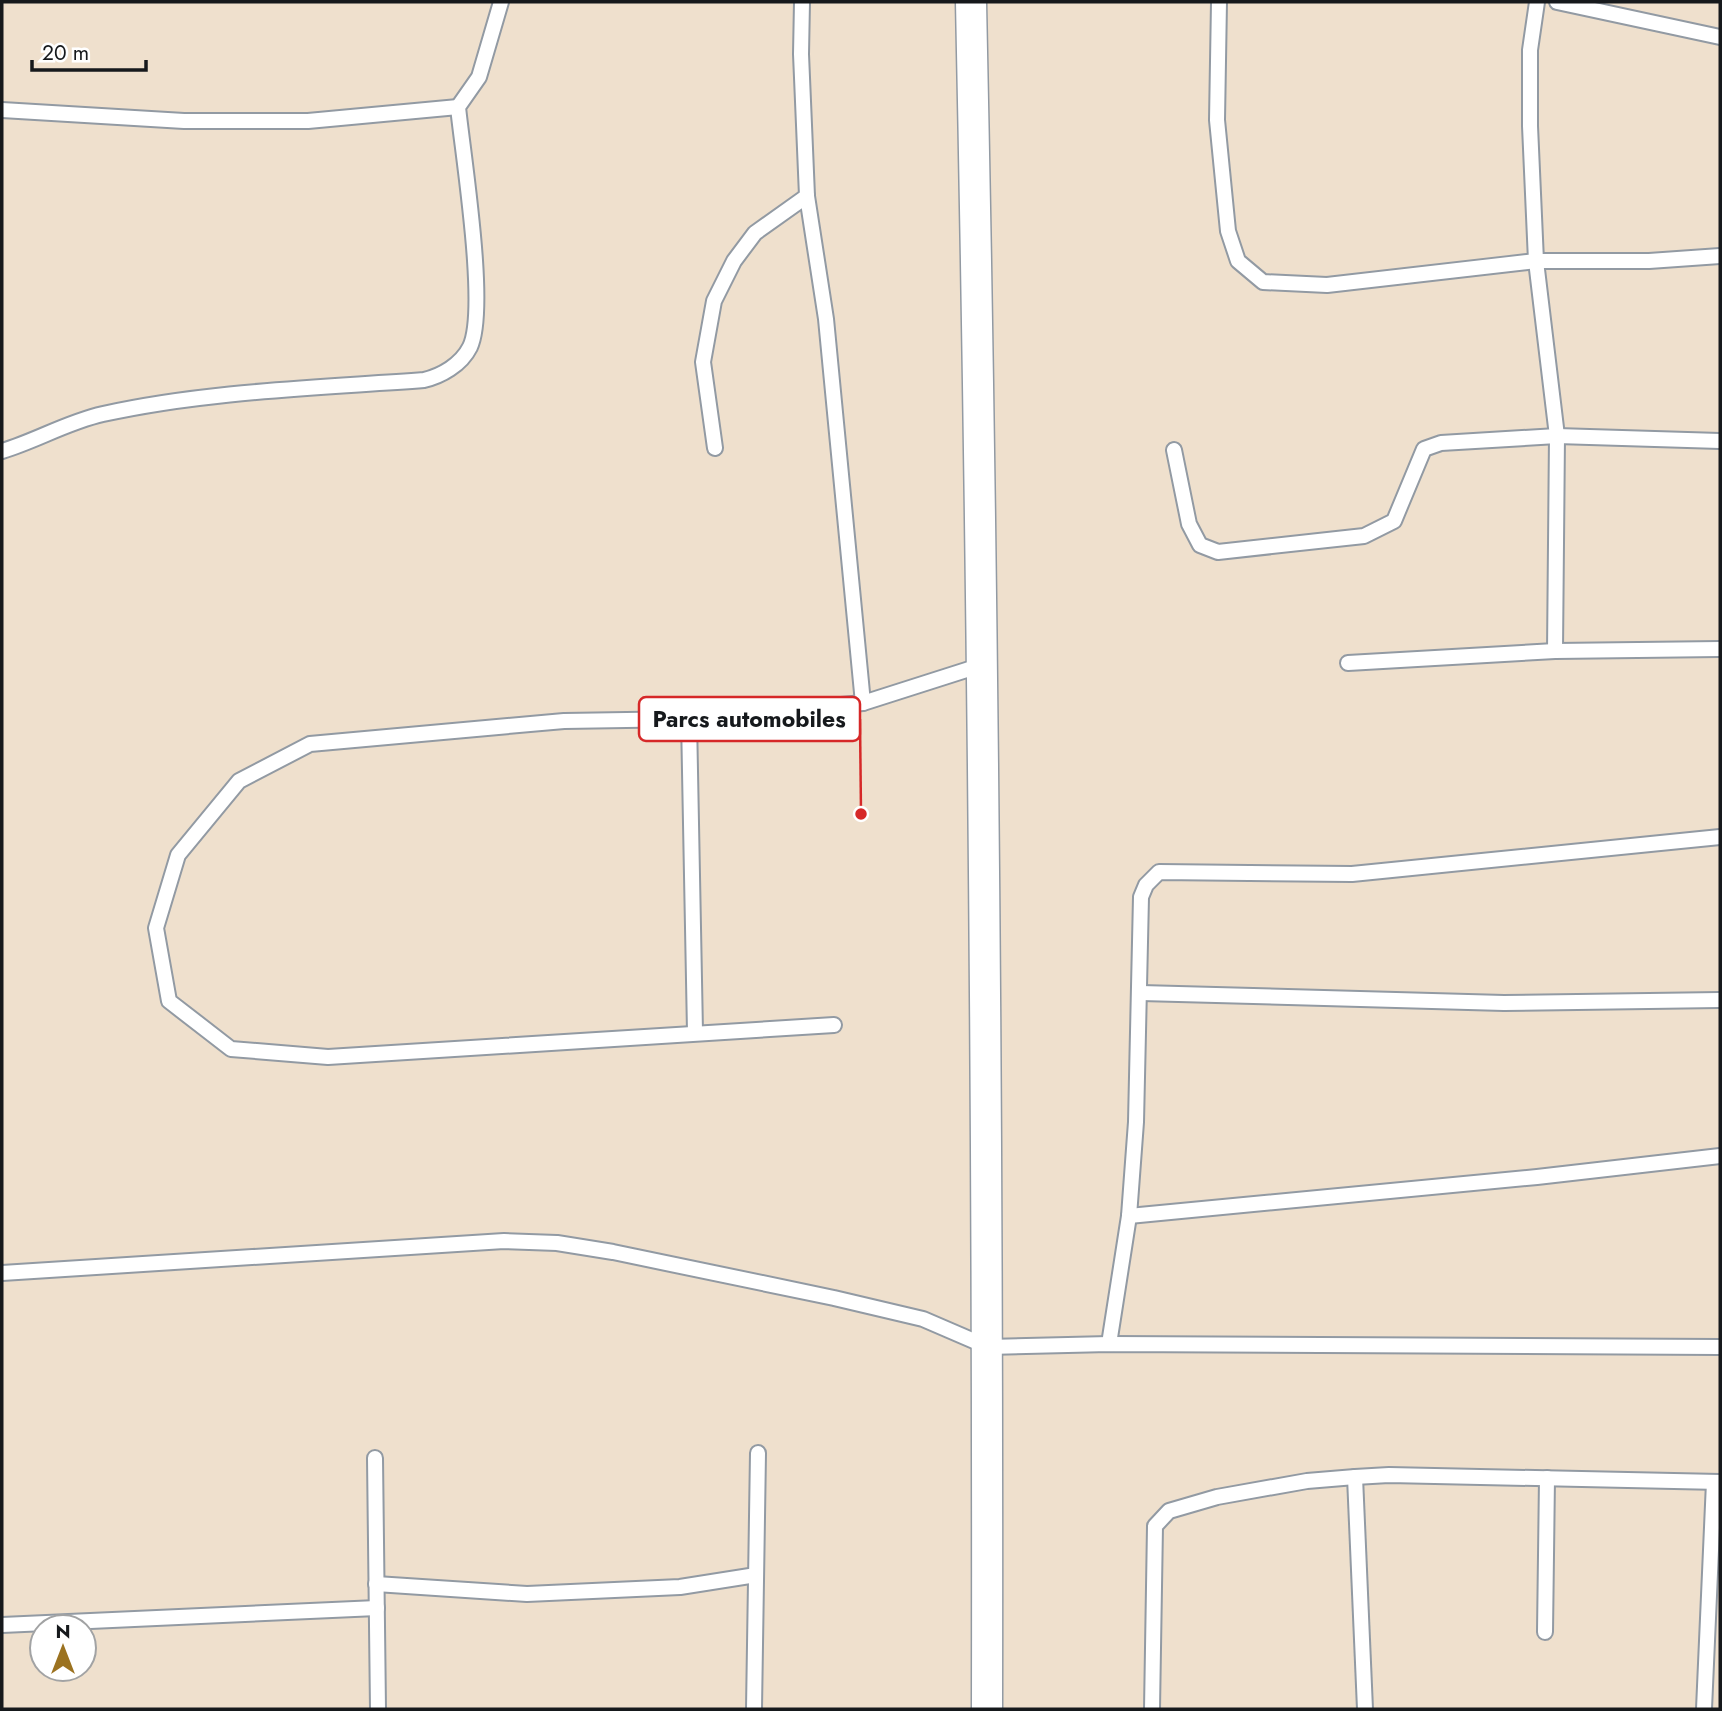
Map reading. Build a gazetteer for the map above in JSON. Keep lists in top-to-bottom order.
{
  "places": ["Parcs automobiles"],
  "scale_bar": "20 m",
  "north": "top"
}
